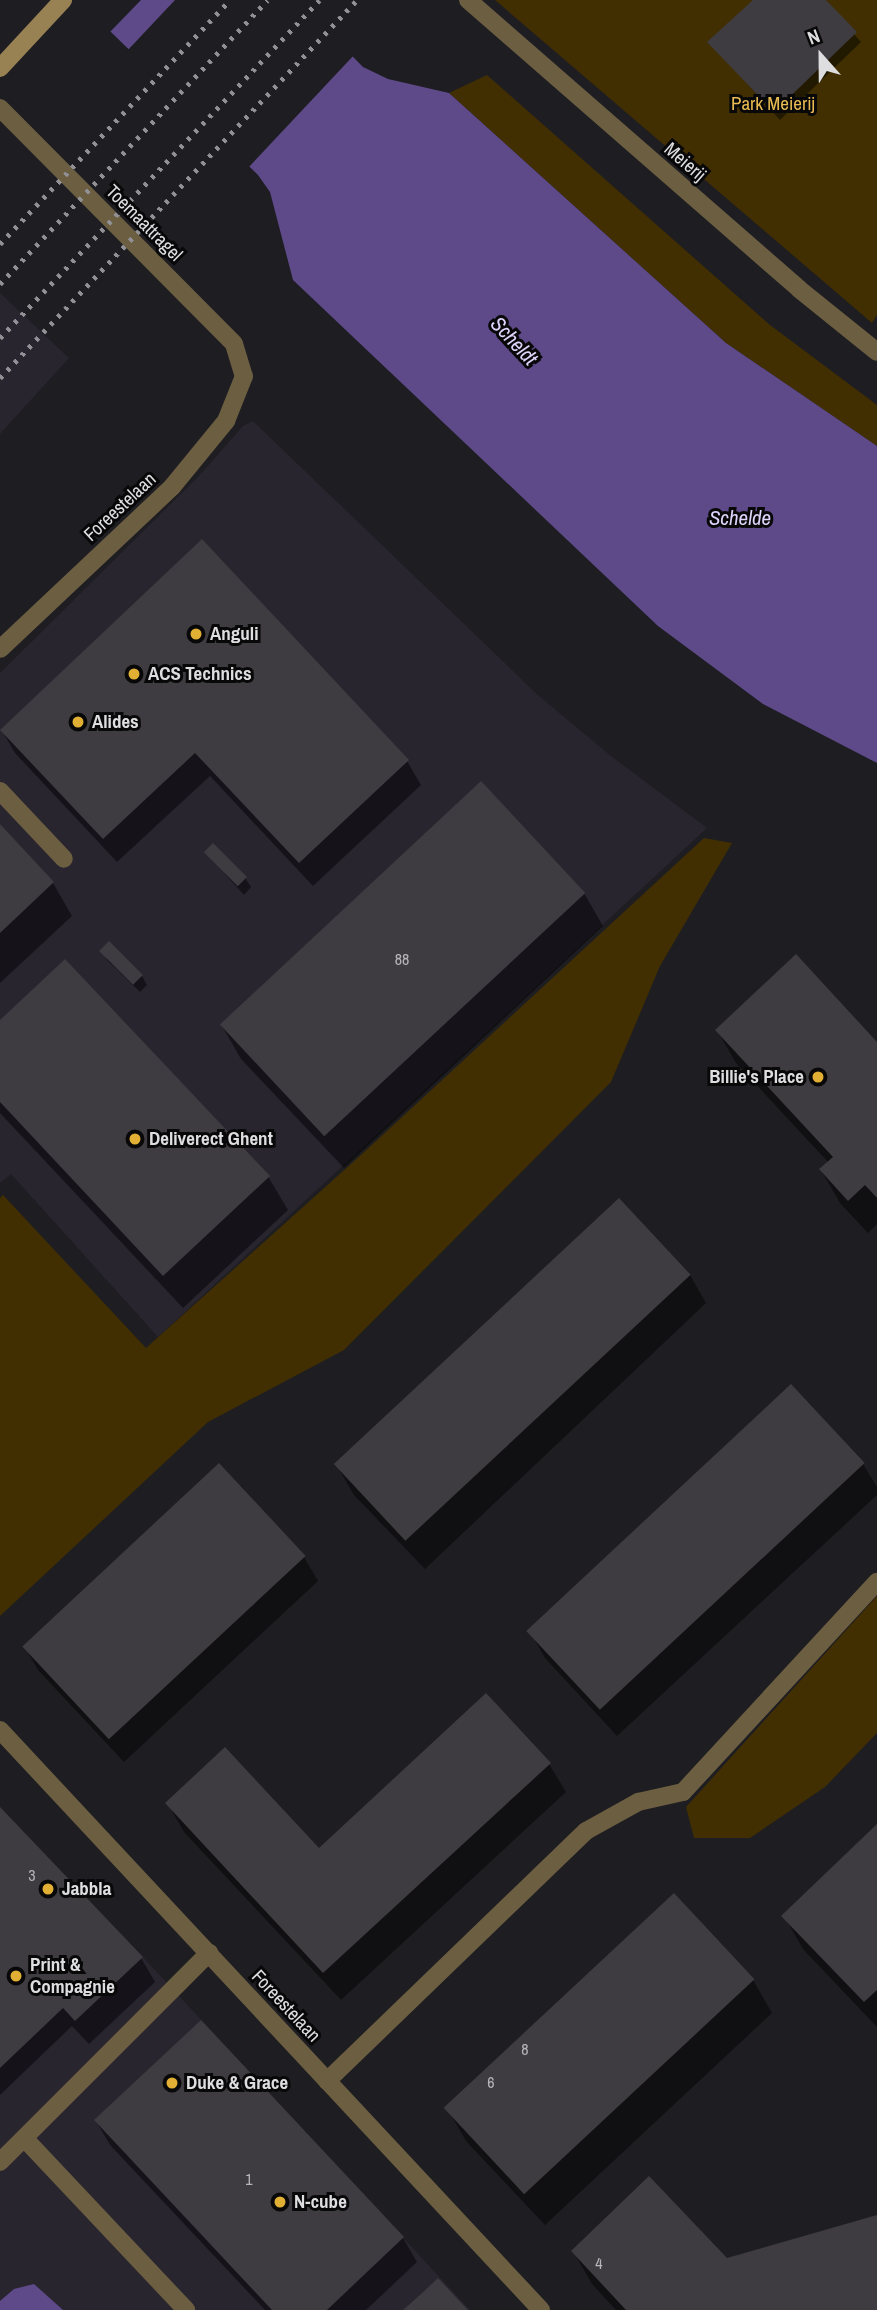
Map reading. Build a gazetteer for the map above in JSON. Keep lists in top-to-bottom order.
{
  "streets": {
    "street": ["Meierij", "Toemaattragel", "Foreestelaan"]
  },
  "crossings": [
    ["Toemaattragel", "Foreestelaan"]
  ],
  "water": ["Scheldt", "Schelde"],
  "parks": ["Park Meierij"],
  "places": [
    "Anguli",
    "ACS Technics",
    "Alides",
    "Billie's Place",
    "Deliverect Ghent",
    "Jabbla",
    "Print & Compagnie",
    "Duke & Grace",
    "N-cube"
  ],
  "house_numbers": [
    "88",
    "3",
    "8",
    "6",
    "1",
    "4"
  ],
  "north": "top"
}
